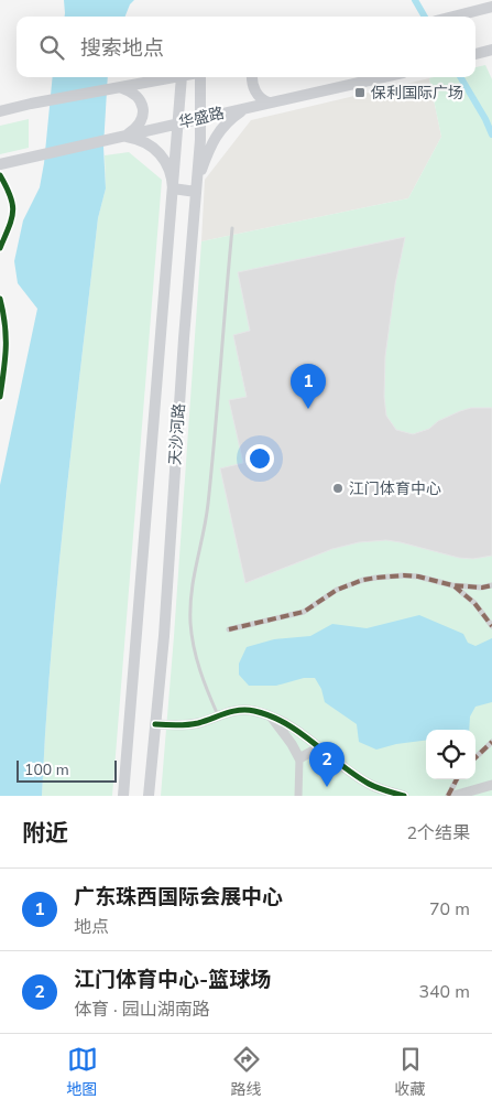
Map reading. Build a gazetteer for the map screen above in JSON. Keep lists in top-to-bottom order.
{
  "streets": {
    "main road": ["华盛路", "天沙河路"]
  },
  "crossings": [
    ["华盛路", "天沙河路"]
  ],
  "places": {
    "transit": ["保利国际广场"],
    "other": ["江门体育中心"]
  },
  "scale_bar": "100 m",
  "page": {
    "search": "搜索地点",
    "pins": ["1", "2"],
    "scale": "100 m",
    "heading": ["附近", "2个结果"],
    "list": [
      {
        "mark": "1",
        "name": "广东珠西国际会展中心",
        "note": "地点",
        "value": "70 m"
      },
      {
        "mark": "2",
        "name": "江门体育中心-篮球场",
        "note": "体育 · 园山湖南路",
        "value": "340 m"
      }
    ],
    "nav": ["地图", "路线", "收藏"]
  }
}
